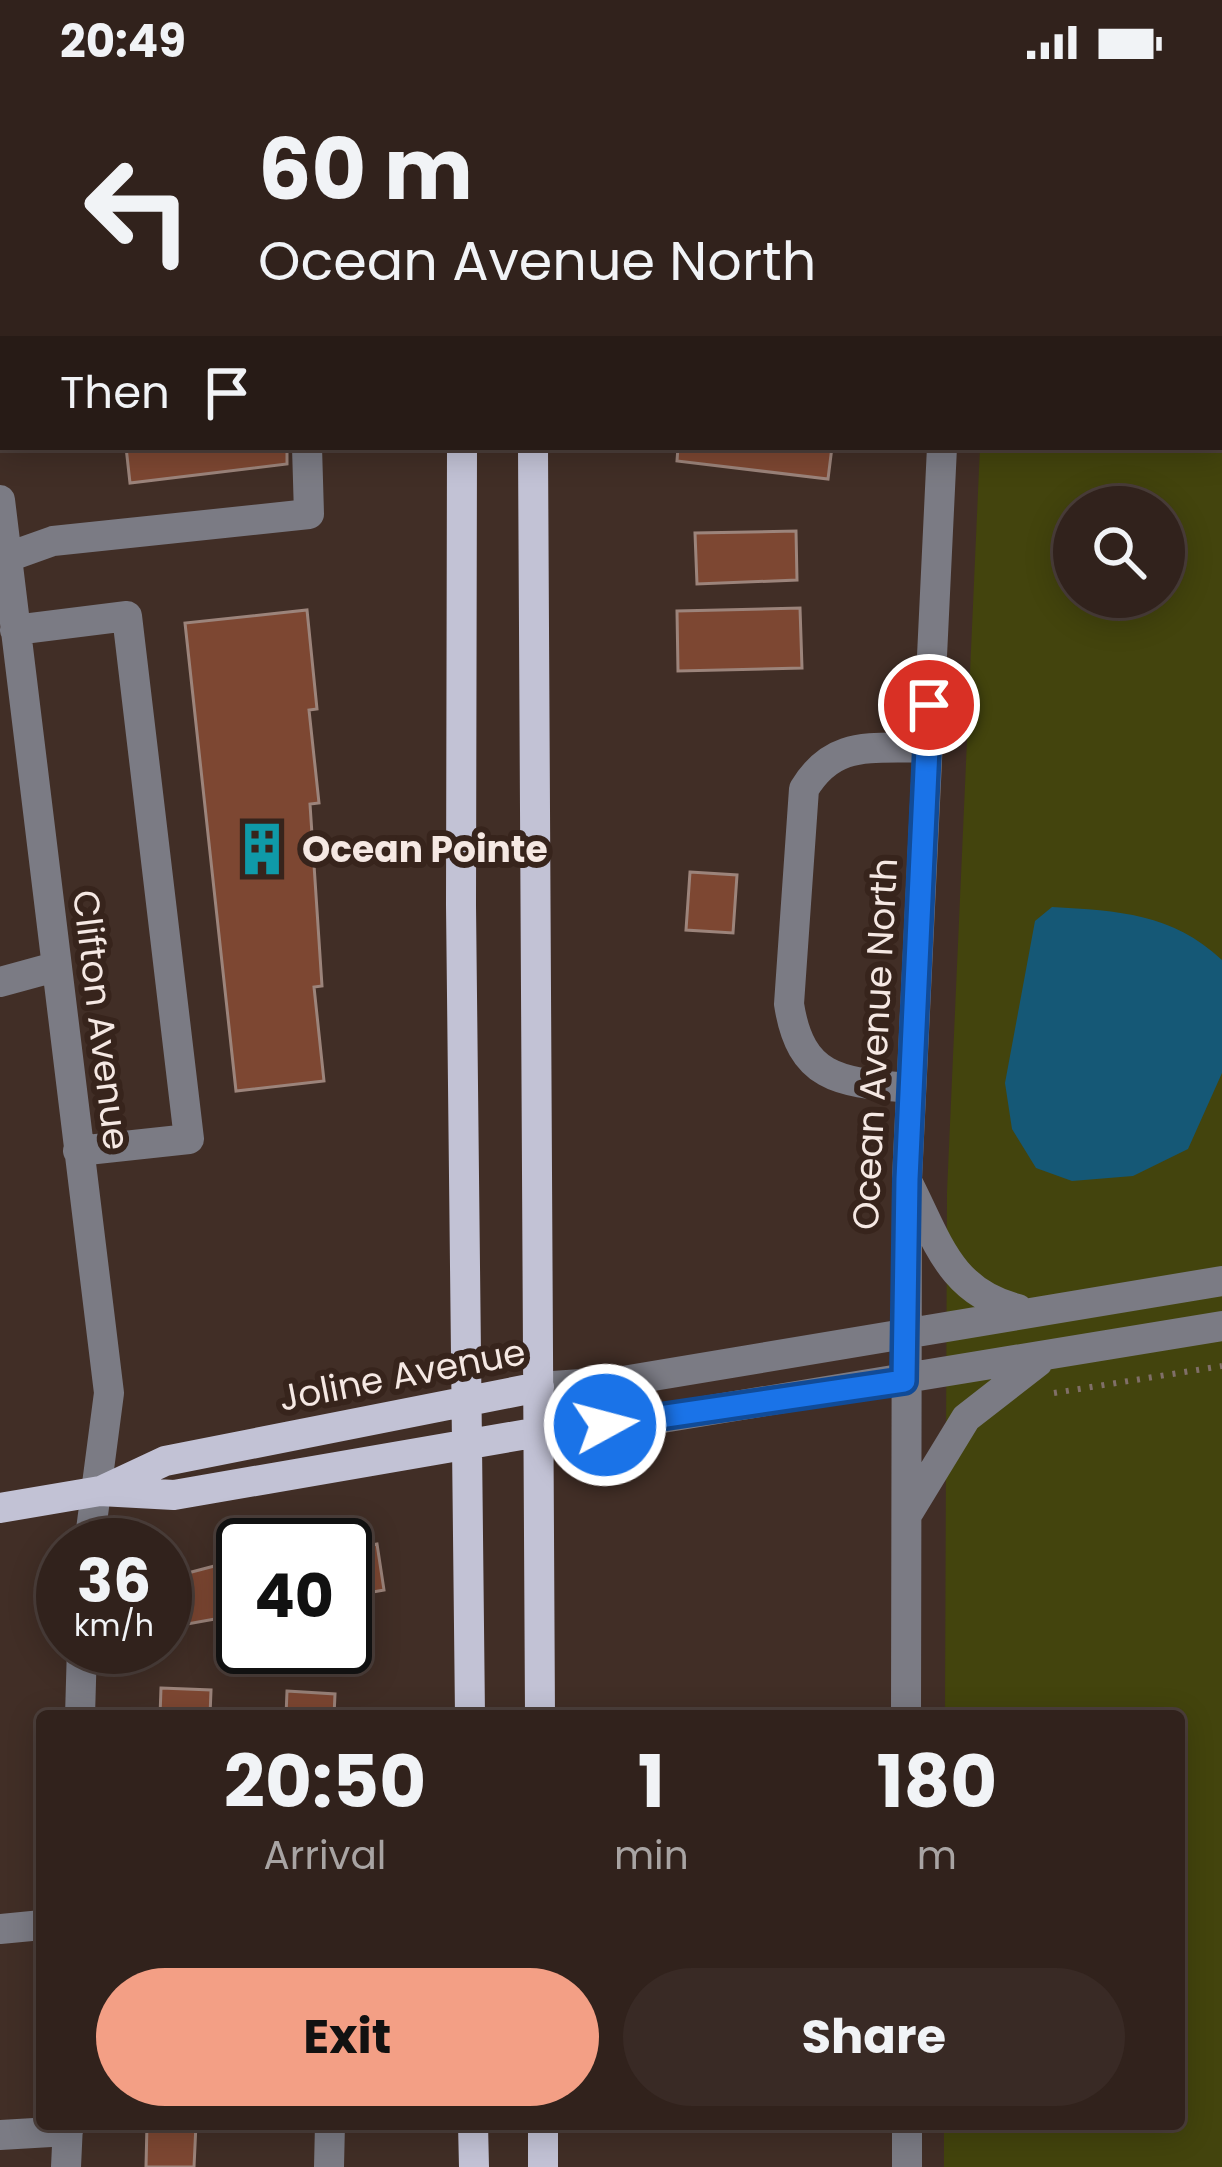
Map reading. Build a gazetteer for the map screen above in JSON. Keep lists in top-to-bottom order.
{
  "streets": {
    "main road": ["Joline Avenue"],
    "street": ["Clifton Avenue", "Ocean Avenue North"]
  },
  "crossings": [
    ["Clifton Avenue", "Joline Avenue"],
    ["Ocean Avenue North", "Joline Avenue"]
  ],
  "places": {
    "building": ["Ocean Pointe"]
  },
  "page": {
    "status": "20:49",
    "turn": ["60 m", "Ocean Avenue North"],
    "then": "Then",
    "speed": "36 km/h",
    "limit": "40",
    "eta": [
      "20:50",
      "Arrival",
      "1",
      "min",
      "180",
      "m"
    ],
    "buttons": ["Exit", "Share"]
  }
}
